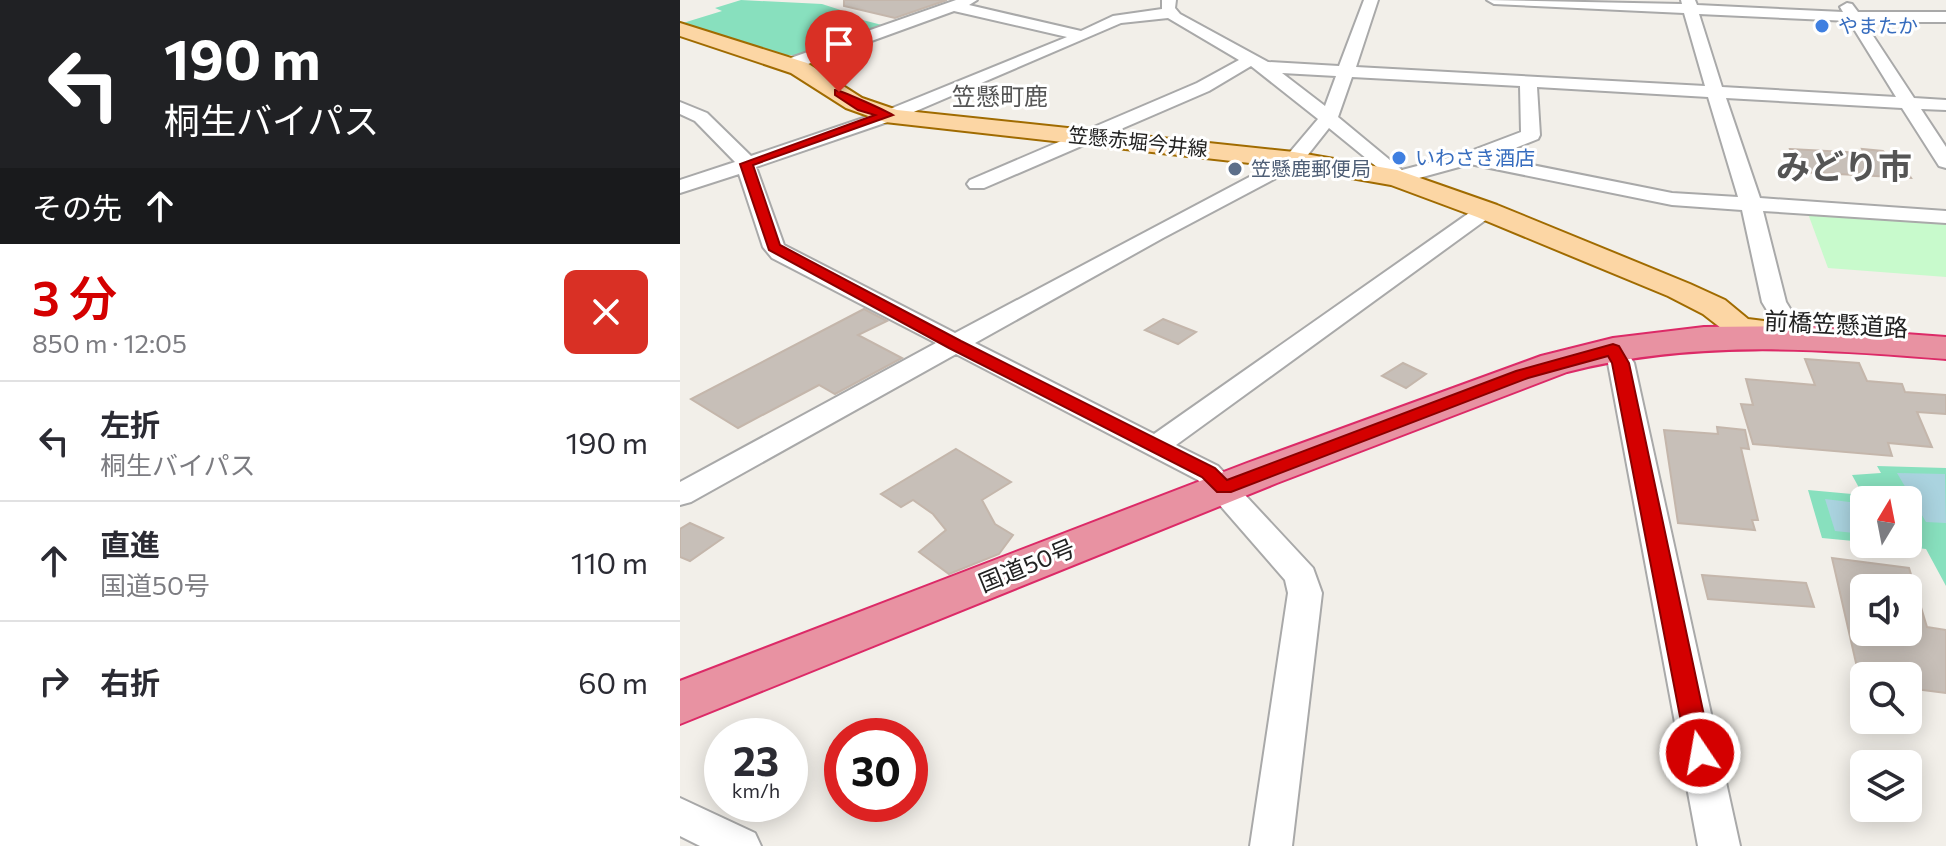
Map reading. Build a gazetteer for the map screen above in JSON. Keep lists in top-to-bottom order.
{
  "streets": {
    "highway": ["前橋笠懸道路", "国道50号"],
    "main road": ["笠懸赤堀今井線"]
  },
  "crossings": [
    ["笠懸赤堀今井線", "前橋笠懸道路"]
  ],
  "districts": ["笠懸町鹿", "みどり市"],
  "places": ["やまたか", "いわさき酒店", "笠懸鹿郵便局"],
  "north": "top",
  "page": {
    "turn": ["190 m", "桐生バイパス"],
    "then": "その先",
    "heading": ["3 分", "850 m · 12:05"],
    "list": [
      {
        "name": "左折",
        "note": "桐生バイパス",
        "value": "190 m"
      },
      {
        "name": "直進",
        "note": "国道50号",
        "value": "110 m"
      },
      {
        "name": "右折",
        "value": "60 m"
      }
    ],
    "speed": "23 km/h",
    "limit": "30"
  }
}
